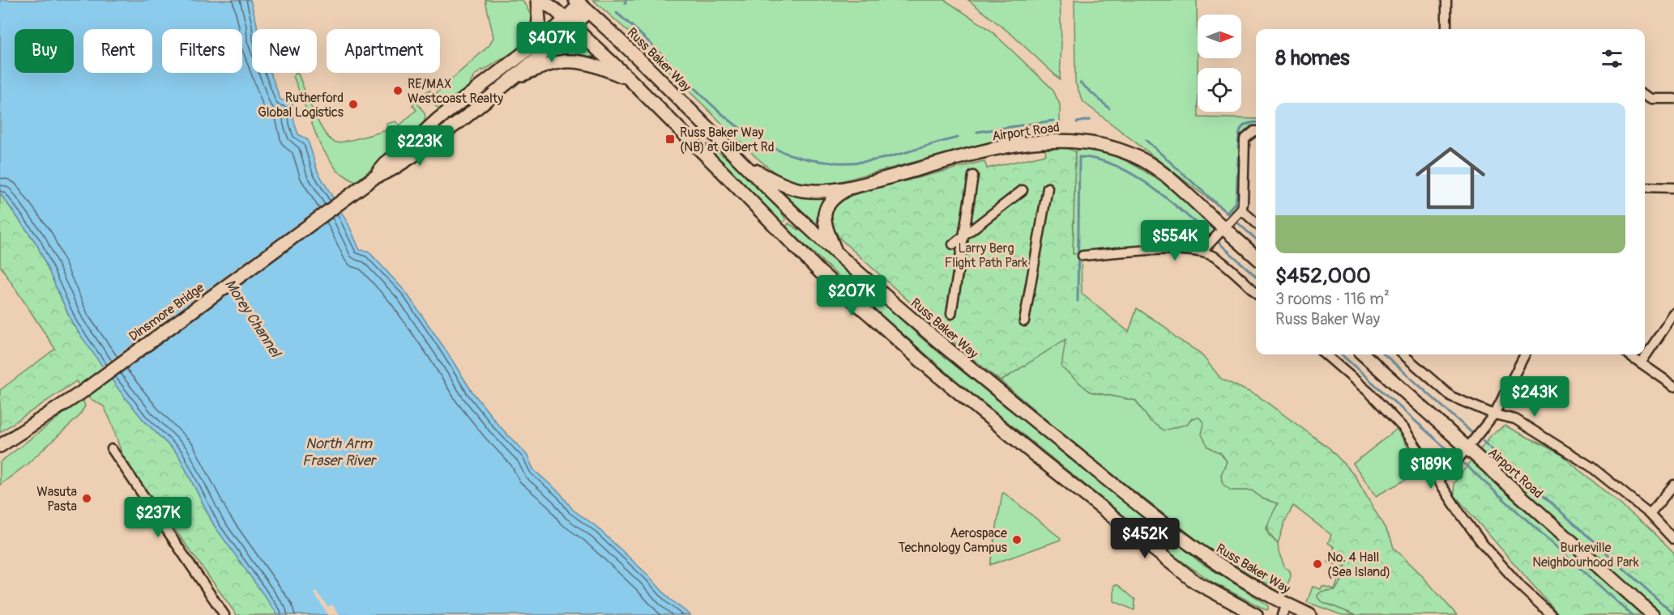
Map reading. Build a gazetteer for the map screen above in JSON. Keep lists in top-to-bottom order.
{
  "streets": {
    "main road": ["Russ Baker Way", "Airport Road", "Dinsmore Bridge"]
  },
  "water": ["Morey Channel", "North Arm Fraser River"],
  "parks": ["Larry Berg Flight Path Park", "Burkeville Neighbourhood Park"],
  "places": {
    "other": [
      "RE/MAX Westcoast Realty",
      "Rutherford Global Logistics",
      "Wasuta Pasta",
      "Aerospace Technology Campus",
      "No. 4 Hall (Sea Island)"
    ],
    "transit": ["Russ Baker Way (NB) at Gilbert Rd"]
  },
  "north": "right",
  "page": {
    "price": [
      "$407K",
      "$223K",
      "$554K",
      "$207K",
      "$243K",
      "$189K",
      "$237K",
      "$452K"
    ],
    "chip": [
      "Buy",
      "Rent",
      "Filters",
      "New",
      "Apartment"
    ],
    "heading": "8 homes",
    "list": [
      {
        "name": "$452,000",
        "note": "3 rooms · 116 m² · Russ Baker Way"
      }
    ]
  }
}
